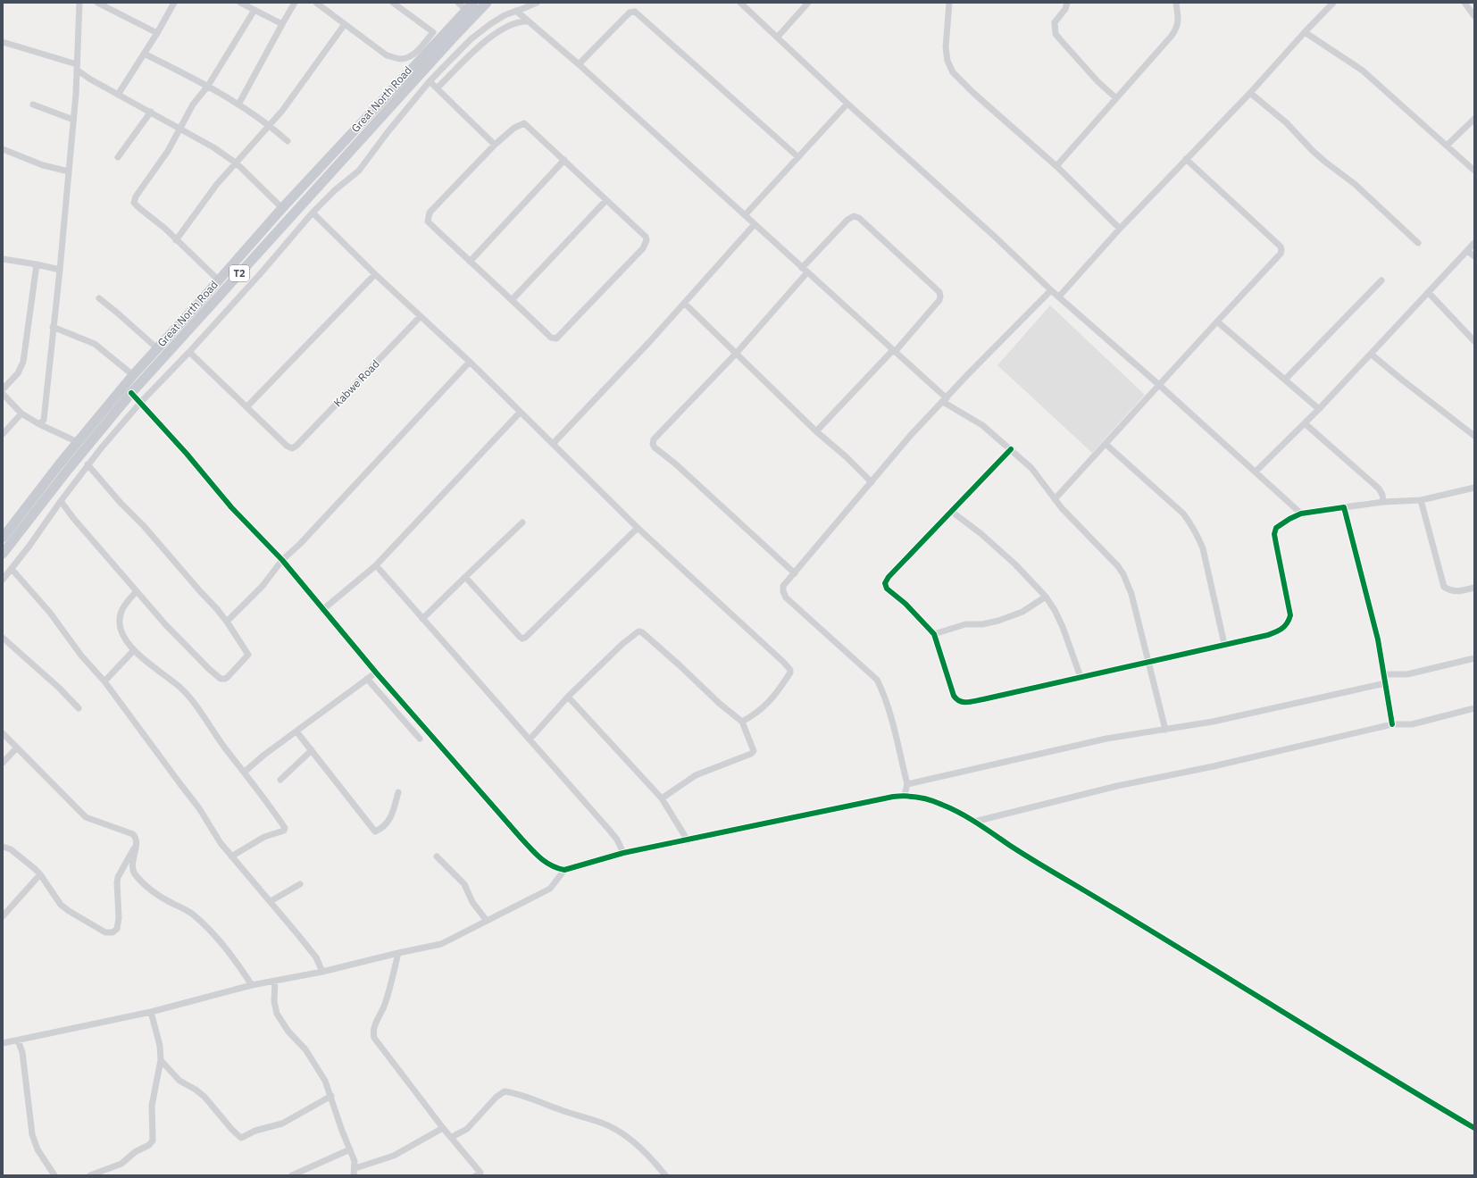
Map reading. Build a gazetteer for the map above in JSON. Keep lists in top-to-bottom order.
{
  "streets": {
    "main road": ["Great North Road", "T2"],
    "street": ["Kabwe Road"]
  }
}
